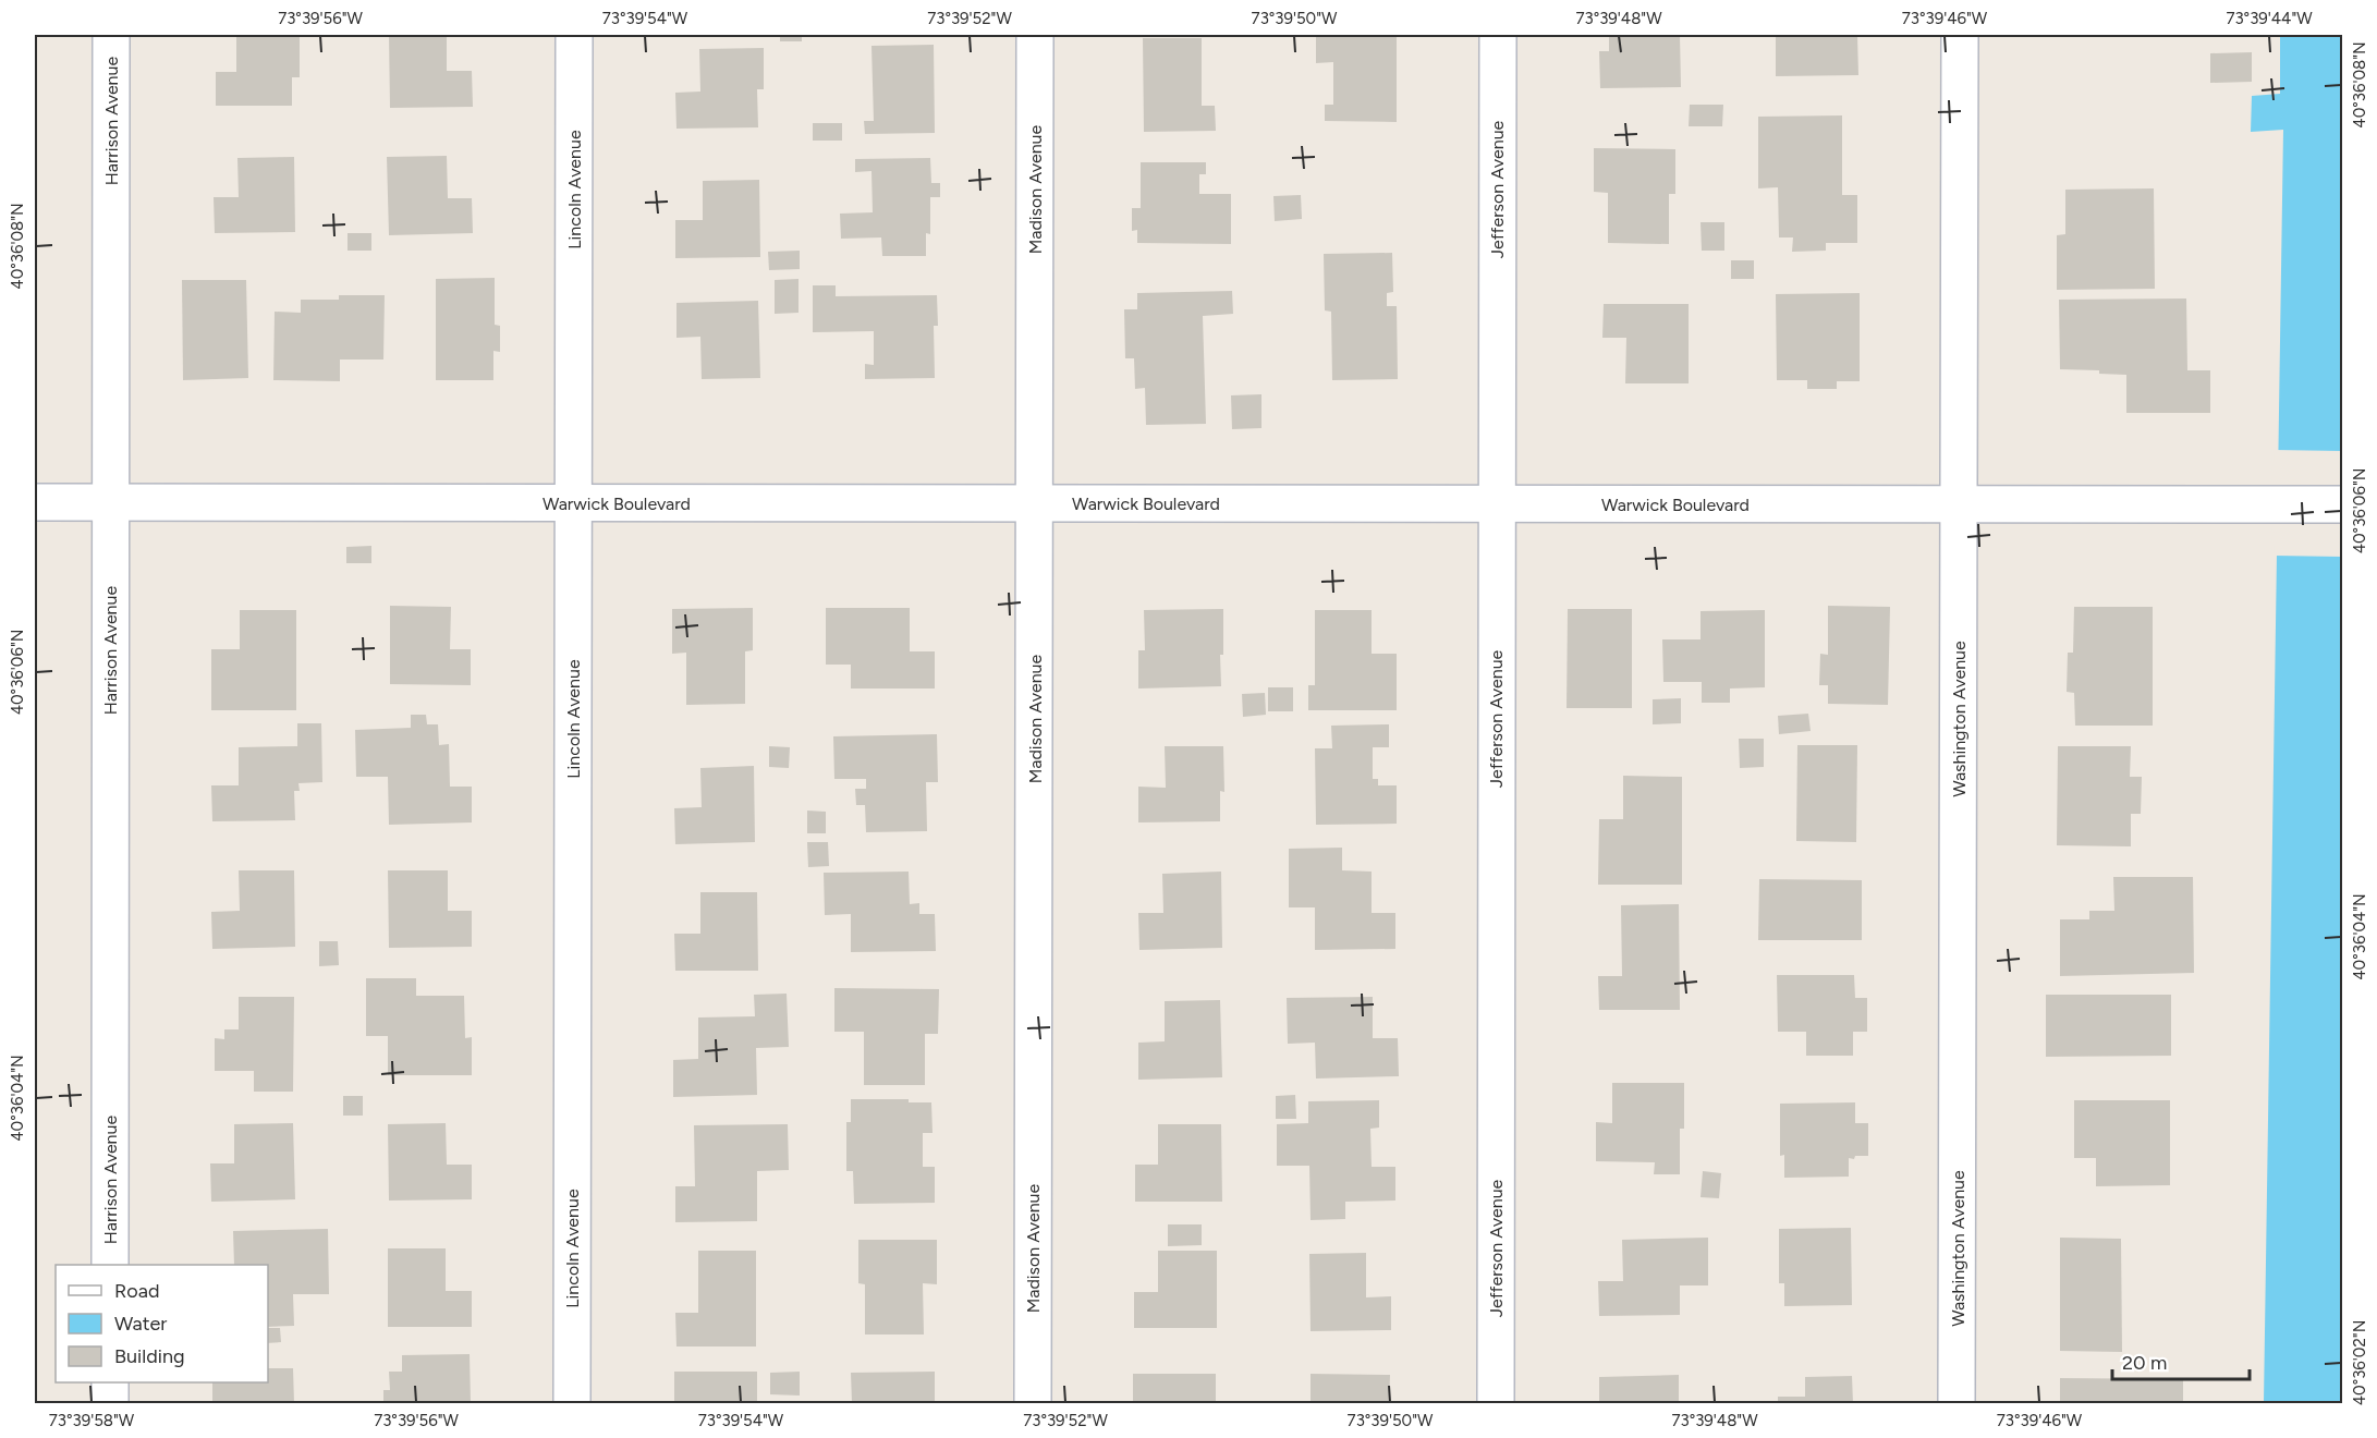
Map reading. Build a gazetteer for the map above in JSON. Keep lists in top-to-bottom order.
{
  "streets": {
    "street": [
      "Harrison Avenue",
      "Lincoln Avenue",
      "Madison Avenue",
      "Jefferson Avenue",
      "Warwick Boulevard",
      "Washington Avenue"
    ]
  },
  "crossings": [
    ["Harrison Avenue", "Warwick Boulevard"],
    ["Lincoln Avenue", "Warwick Boulevard"],
    ["Madison Avenue", "Warwick Boulevard"],
    ["Jefferson Avenue", "Warwick Boulevard"],
    ["Warwick Boulevard", "Washington Avenue"]
  ],
  "legend": ["Road", "Water", "Building"],
  "scale_bar": "20 m",
  "coordinates": [
    "73°39'56\"W",
    "73°39'54\"W",
    "73°39'52\"W",
    "73°39'50\"W",
    "73°39'48\"W",
    "73°39'46\"W",
    "73°39'44\"W",
    "40°36'08\"N",
    "40°36'06\"N",
    "40°36'04\"N",
    "40°36'02\"N",
    "73°39'58\"W"
  ]
}
